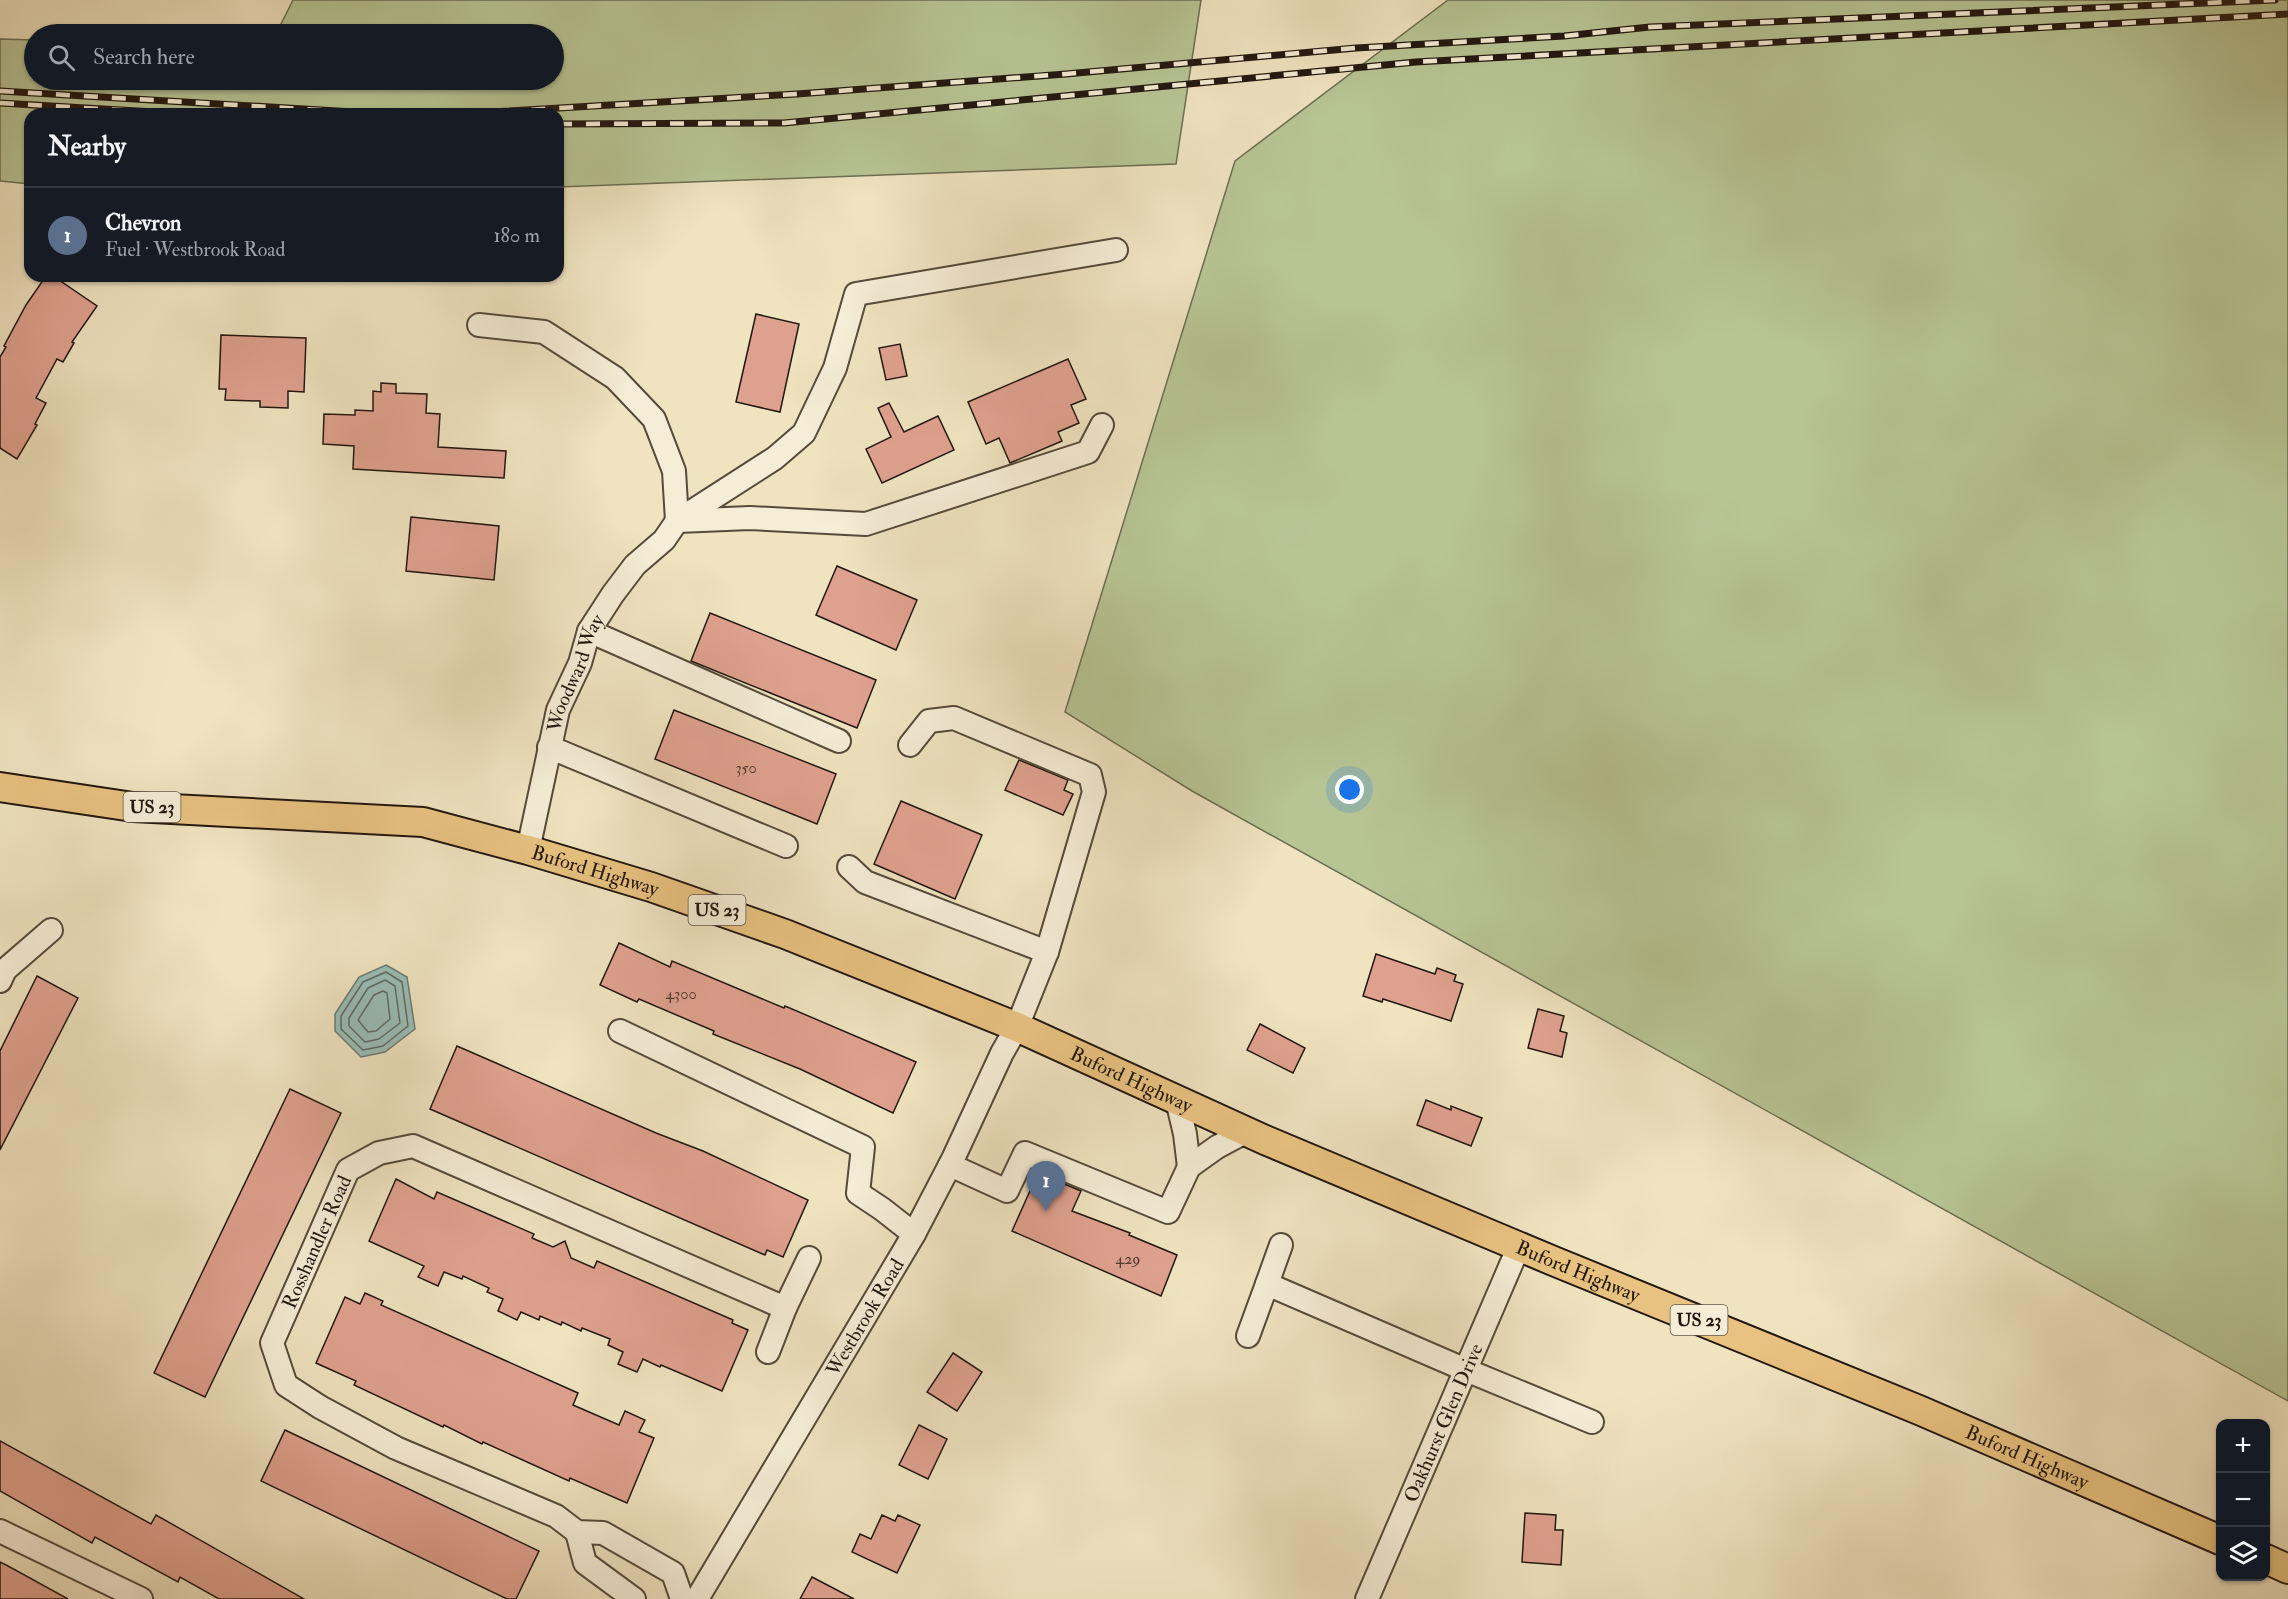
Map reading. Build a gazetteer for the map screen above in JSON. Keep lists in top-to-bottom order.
{
  "streets": {
    "main road": ["US 23", "Buford Highway"],
    "street": [
      "Woodward Way",
      "Rosshandler Road",
      "Westbrook Road",
      "Oakhurst Glen Drive"
    ]
  },
  "crossings": [
    ["Woodward Way", "Buford Highway"],
    ["Buford Highway", "Westbrook Road"],
    ["Buford Highway", "Oakhurst Glen Drive"]
  ],
  "house_numbers": ["350", "4300", "429"],
  "page": {
    "search": "Search here",
    "heading": "Nearby",
    "list": [
      {
        "mark": "1",
        "name": "Chevron",
        "note": "Fuel · Westbrook Road",
        "value": "180 m"
      }
    ],
    "pins": "1",
    "map_buttons": ["+", "−"]
  }
}
